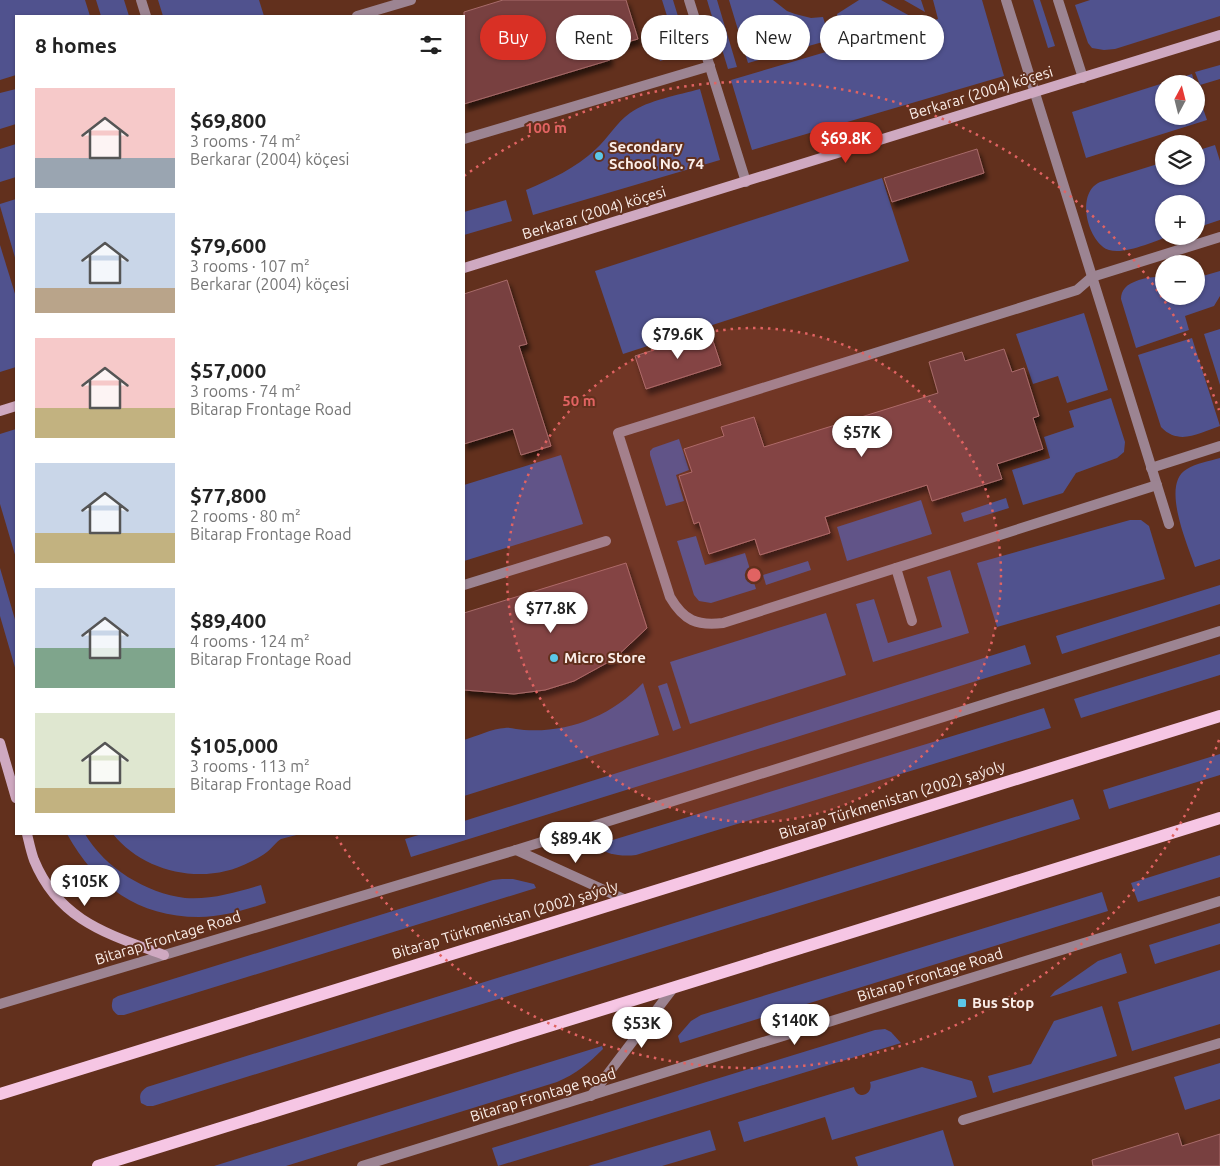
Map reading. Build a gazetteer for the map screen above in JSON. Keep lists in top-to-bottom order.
{
  "streets": {
    "main road": ["Bitarap Türkmenistan (2002) şaýoly"],
    "street": ["Berkarar (2004) köçesi", "Bitarap Frontage Road"]
  },
  "places": {
    "other": ["Secondary School No. 74", "Micro Store"],
    "transit": ["Bus Stop"]
  },
  "north": "top",
  "page": {
    "chip": [
      "Buy",
      "Rent",
      "Filters",
      "New",
      "Apartment"
    ],
    "heading": "8 homes",
    "map_buttons": ["+", "−"],
    "list": [
      {
        "name": "$69,800",
        "note": "3 rooms · 74 m² · Berkarar (2004) köçesi"
      },
      {
        "name": "$79,600",
        "note": "3 rooms · 107 m² · Berkarar (2004) köçesi"
      },
      {
        "name": "$57,000",
        "note": "3 rooms · 74 m² · Bitarap Frontage Road"
      },
      {
        "name": "$77,800",
        "note": "2 rooms · 80 m² · Bitarap Frontage Road"
      },
      {
        "name": "$89,400",
        "note": "4 rooms · 124 m² · Bitarap Frontage Road"
      },
      {
        "name": "$105,000",
        "note": "3 rooms · 113 m² · Bitarap Frontage Road"
      }
    ],
    "price": [
      "$69.8K",
      "$79.6K",
      "$57K",
      "$77.8K",
      "$89.4K",
      "$105K",
      "$140K",
      "$53K"
    ]
  },
  "rings": ["100 m", "50 m"]
}
